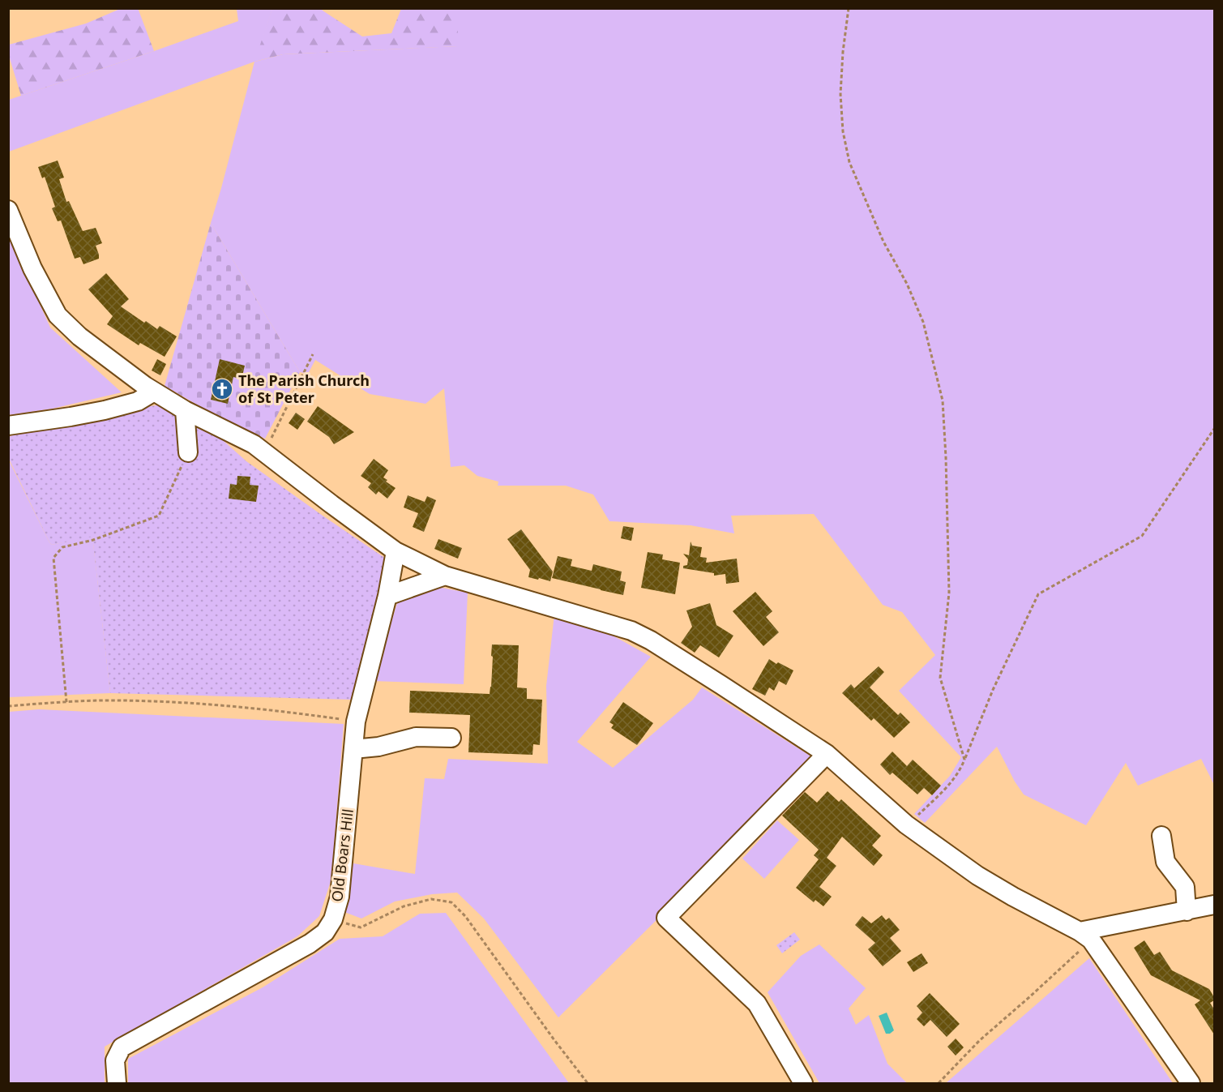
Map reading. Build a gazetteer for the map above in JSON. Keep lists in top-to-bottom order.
{
  "streets": {
    "street": ["Old Boars Hill"]
  },
  "places": {
    "church": ["The Parish Church of St Peter"]
  }
}
